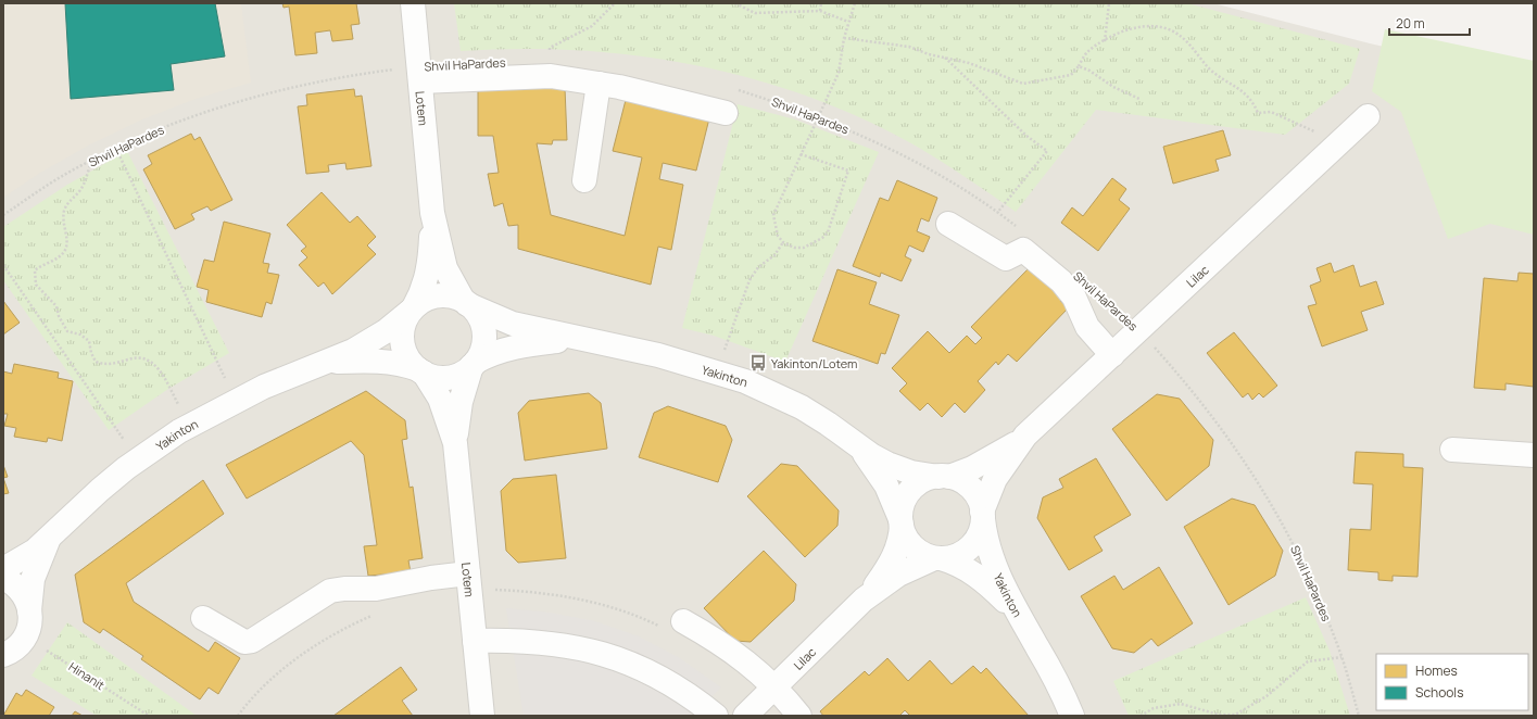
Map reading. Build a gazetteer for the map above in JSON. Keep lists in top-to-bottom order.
{
  "streets": {
    "street": ["Lotem", "Lilac", "Yakinton"],
    "path": ["Shvil HaPardes", "Hinanit"]
  },
  "crossings": [
    ["Shvil HaPardes", "Lotem"],
    ["Shvil HaPardes", "Lilac"],
    ["Lotem", "Yakinton"],
    ["Lilac", "Yakinton"],
    ["Yakinton", "Hinanit"]
  ],
  "places": {
    "bus stop": ["Yakinton/Lotem"]
  },
  "legend": ["Homes", "Schools"],
  "scale_bar": "20 m"
}
